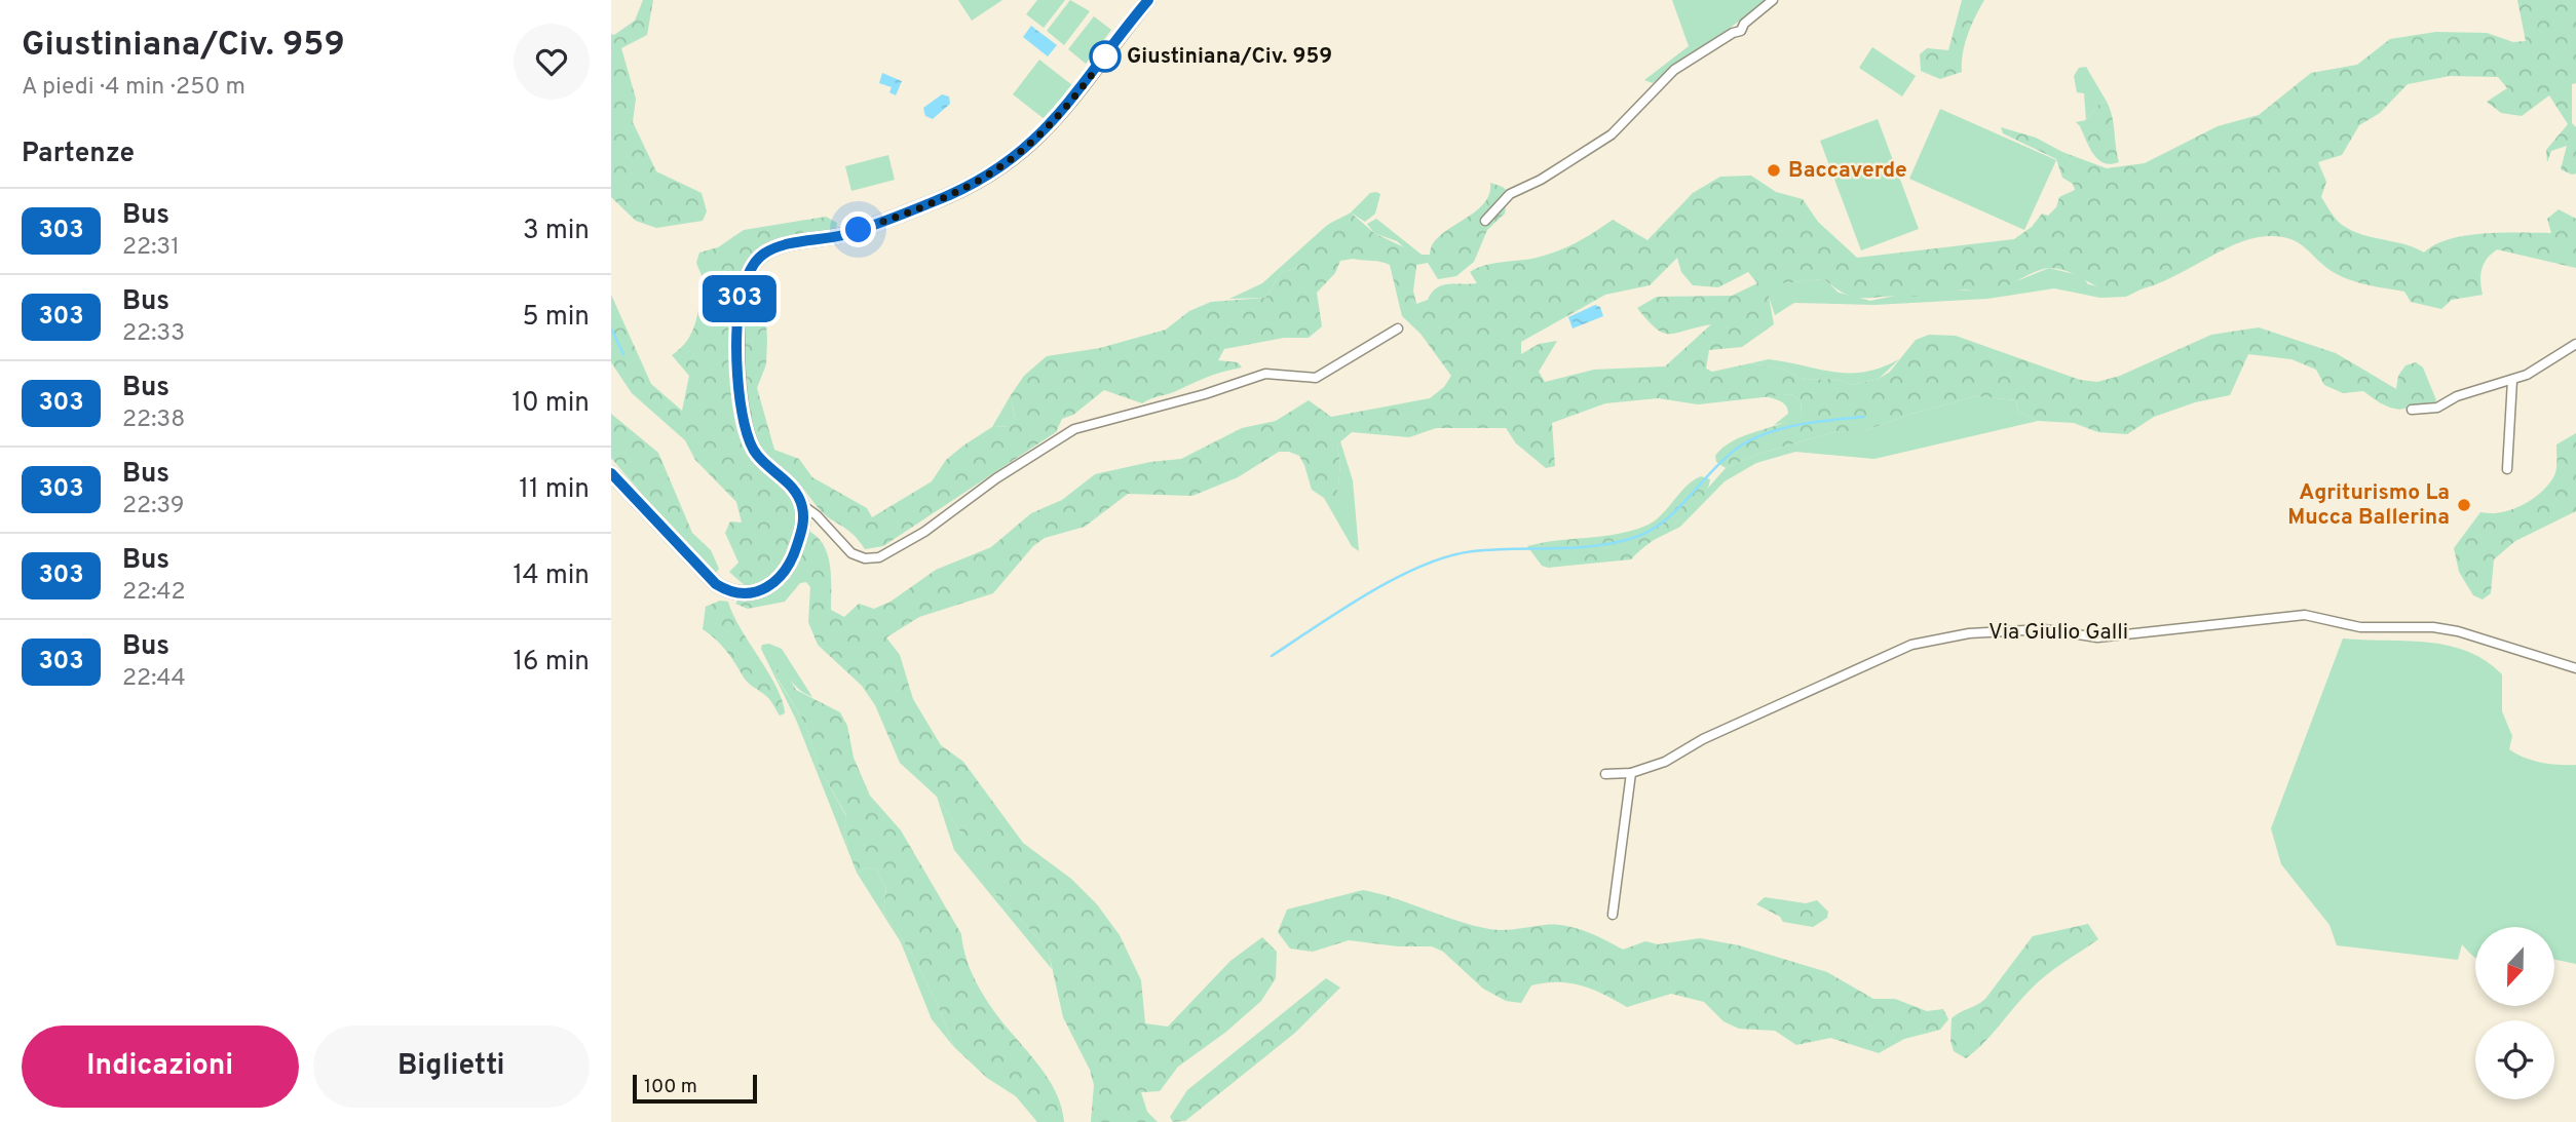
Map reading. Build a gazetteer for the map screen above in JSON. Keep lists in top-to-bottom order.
{
  "streets": {
    "street": ["Via Giulio Galli"]
  },
  "places": ["Giustiniana/Civ. 959", "Baccaverde", "Agriturismo La Mucca Ballerina"],
  "lines": ["bus line 303"],
  "scale_bar": "100 m",
  "north": "bottom",
  "page": {
    "heading": [
      ["Giustiniana/Civ. 959", "A piedi · 4 min · 250 m"],
      "Partenze"
    ],
    "on_map": "303",
    "list": [
      {
        "mark": "303",
        "name": "Bus",
        "note": "22:31",
        "value": "3 min"
      },
      {
        "mark": "303",
        "name": "Bus",
        "note": "22:33",
        "value": "5 min"
      },
      {
        "mark": "303",
        "name": "Bus",
        "note": "22:38",
        "value": "10 min"
      },
      {
        "mark": "303",
        "name": "Bus",
        "note": "22:39",
        "value": "11 min"
      },
      {
        "mark": "303",
        "name": "Bus",
        "note": "22:42",
        "value": "14 min"
      },
      {
        "mark": "303",
        "name": "Bus",
        "note": "22:44",
        "value": "16 min"
      }
    ],
    "buttons": ["Indicazioni", "Biglietti"],
    "scale": "100 m"
  }
}
